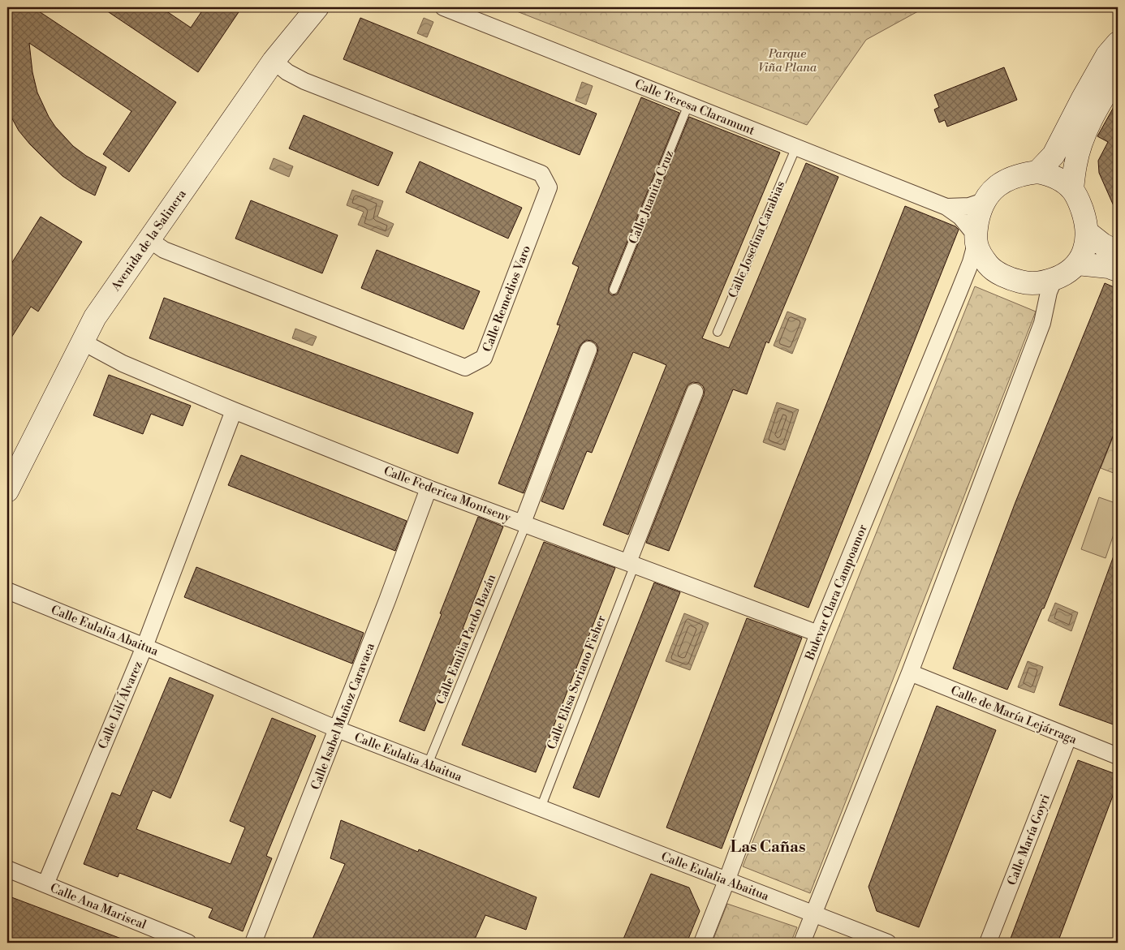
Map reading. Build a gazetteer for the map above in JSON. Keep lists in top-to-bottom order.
{
  "streets": {
    "street": [
      "Calle Teresa Claramunt",
      "Avenida de la Salinera",
      "Calle Remedios Varo",
      "Calle Federica Montseny",
      "Bulevar Clara Campoamor",
      "Calle Eulalia Abaitua",
      "Calle Lilí Álvarez",
      "Calle de María Lejárraga",
      "Calle Isabel Muñoz Caravaca",
      "Calle María Goyri",
      "Calle Ana Mariscal"
    ],
    "lane": [
      "Calle Juanita Cruz",
      "Calle Josefina Carabias",
      "Calle Emilia Pardo Bazán",
      "Calle Elisa Soriano Fisher"
    ]
  },
  "crossings": [
    ["Calle Teresa Claramunt", "Calle Juanita Cruz"],
    ["Calle Teresa Claramunt", "Calle Josefina Carabias"],
    ["Calle Teresa Claramunt", "Bulevar Clara Campoamor"],
    ["Avenida de la Salinera", "Calle Remedios Varo"],
    ["Avenida de la Salinera", "Calle Federica Montseny"],
    ["Calle Federica Montseny", "Bulevar Clara Campoamor"],
    ["Calle Federica Montseny", "Calle Emilia Pardo Bazán"],
    ["Calle Federica Montseny", "Calle Elisa Soriano Fisher"],
    ["Calle Federica Montseny", "Calle Lilí Álvarez"],
    ["Calle Federica Montseny", "Calle Isabel Muñoz Caravaca"],
    ["Bulevar Clara Campoamor", "Calle Eulalia Abaitua"],
    ["Calle Eulalia Abaitua", "Calle Emilia Pardo Bazán"],
    ["Calle Eulalia Abaitua", "Calle Elisa Soriano Fisher"],
    ["Calle Eulalia Abaitua", "Calle Lilí Álvarez"],
    ["Calle Eulalia Abaitua", "Calle Isabel Muñoz Caravaca"],
    ["Calle Lilí Álvarez", "Calle Ana Mariscal"],
    ["Calle de María Lejárraga", "Calle María Goyri"]
  ],
  "districts": ["Las Cañas"],
  "parks": ["Parque Viña Plana"]
}
